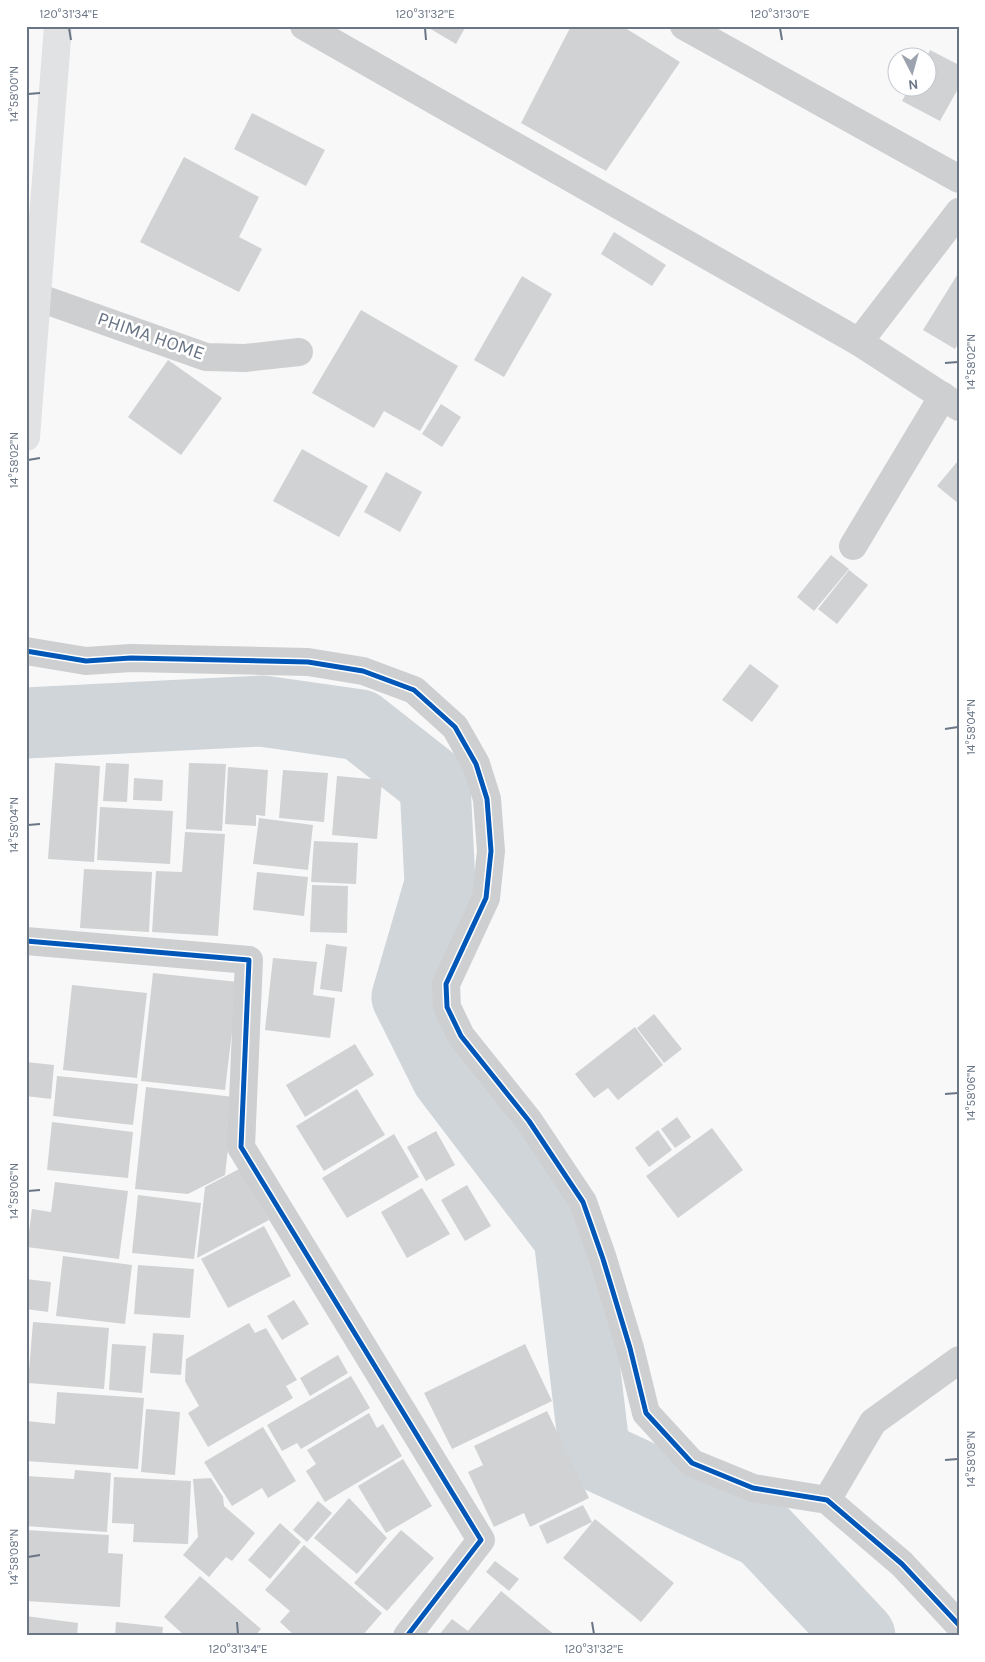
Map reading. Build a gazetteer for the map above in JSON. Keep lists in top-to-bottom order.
{
  "streets": {
    "street": ["PHIMA HOME"]
  },
  "north": "bottom",
  "coordinates": [
    "120°31'34\"E",
    "120°31'32\"E",
    "120°31'30\"E",
    "14°58'00\"N",
    "14°58'02\"N",
    "14°58'04\"N",
    "14°58'06\"N",
    "14°58'08\"N"
  ]
}
